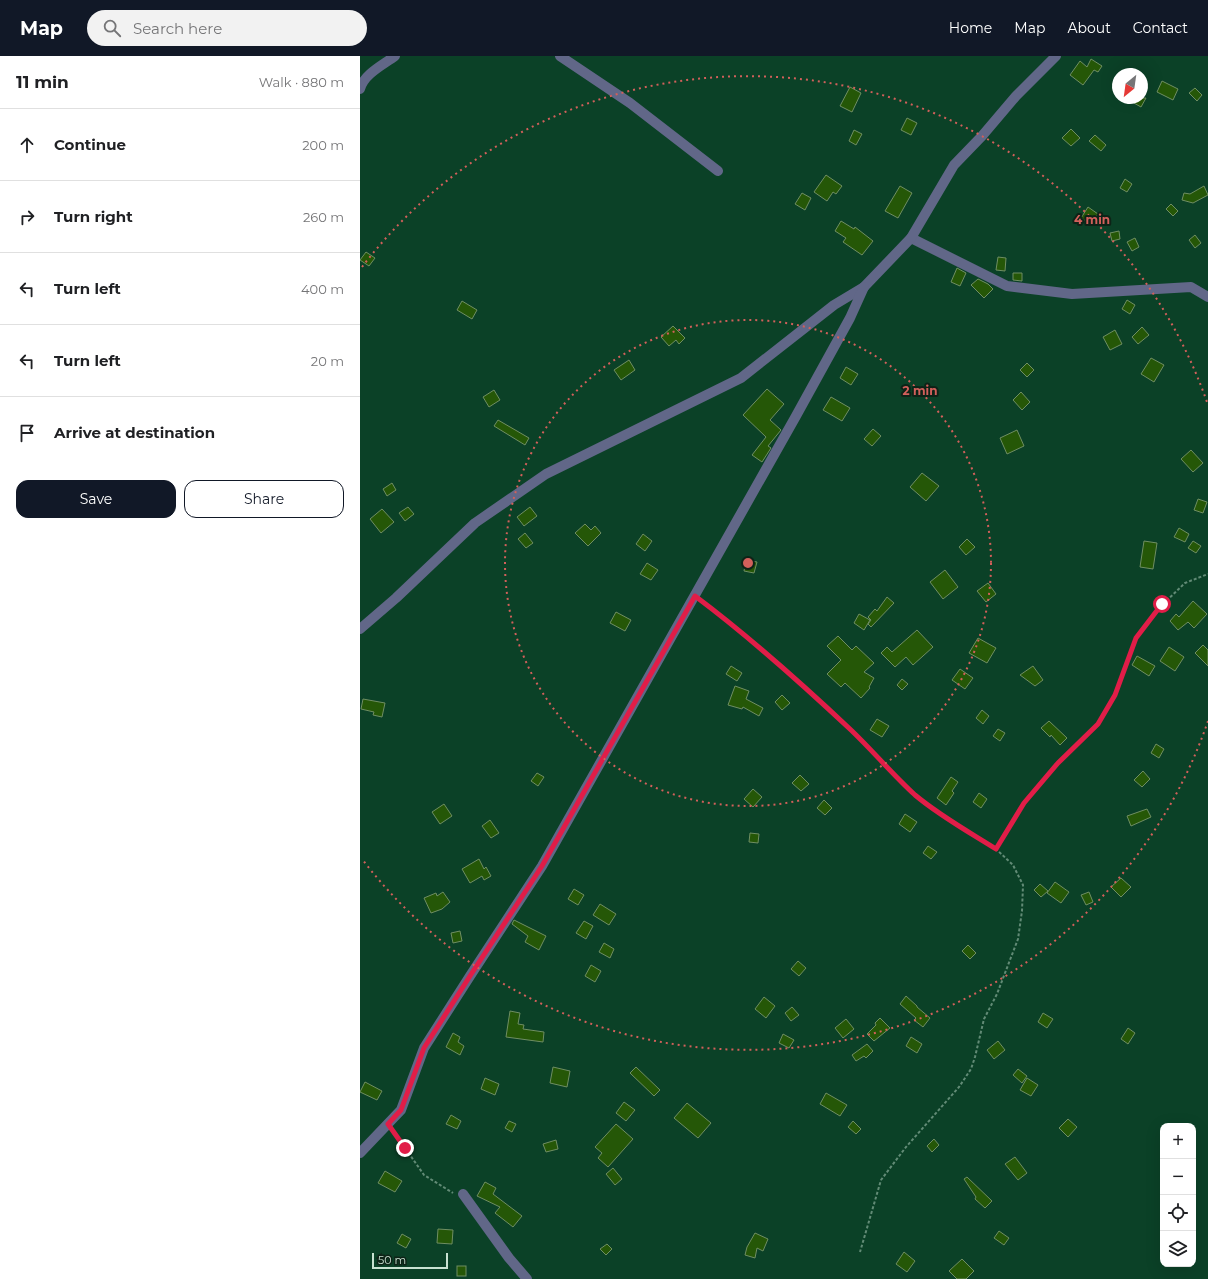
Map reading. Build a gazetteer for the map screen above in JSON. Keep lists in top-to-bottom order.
{
  "scale_bar": "50 m",
  "north": "bottom left",
  "page": {
    "header": "Map",
    "search": "Search here",
    "nav": [
      "Home",
      "Map",
      "About",
      "Contact"
    ],
    "heading": ["11 min", "Walk · 880 m"],
    "list": [
      ["Continue", "200 m"],
      ["Turn right", "260 m"],
      ["Turn left", "400 m"],
      ["Turn left", "20 m"],
      "Arrive at destination"
    ],
    "buttons": ["Save", "Share"],
    "map_buttons": ["+", "−"],
    "scale": "50 m"
  },
  "rings": ["4 min", "2 min"]
}
